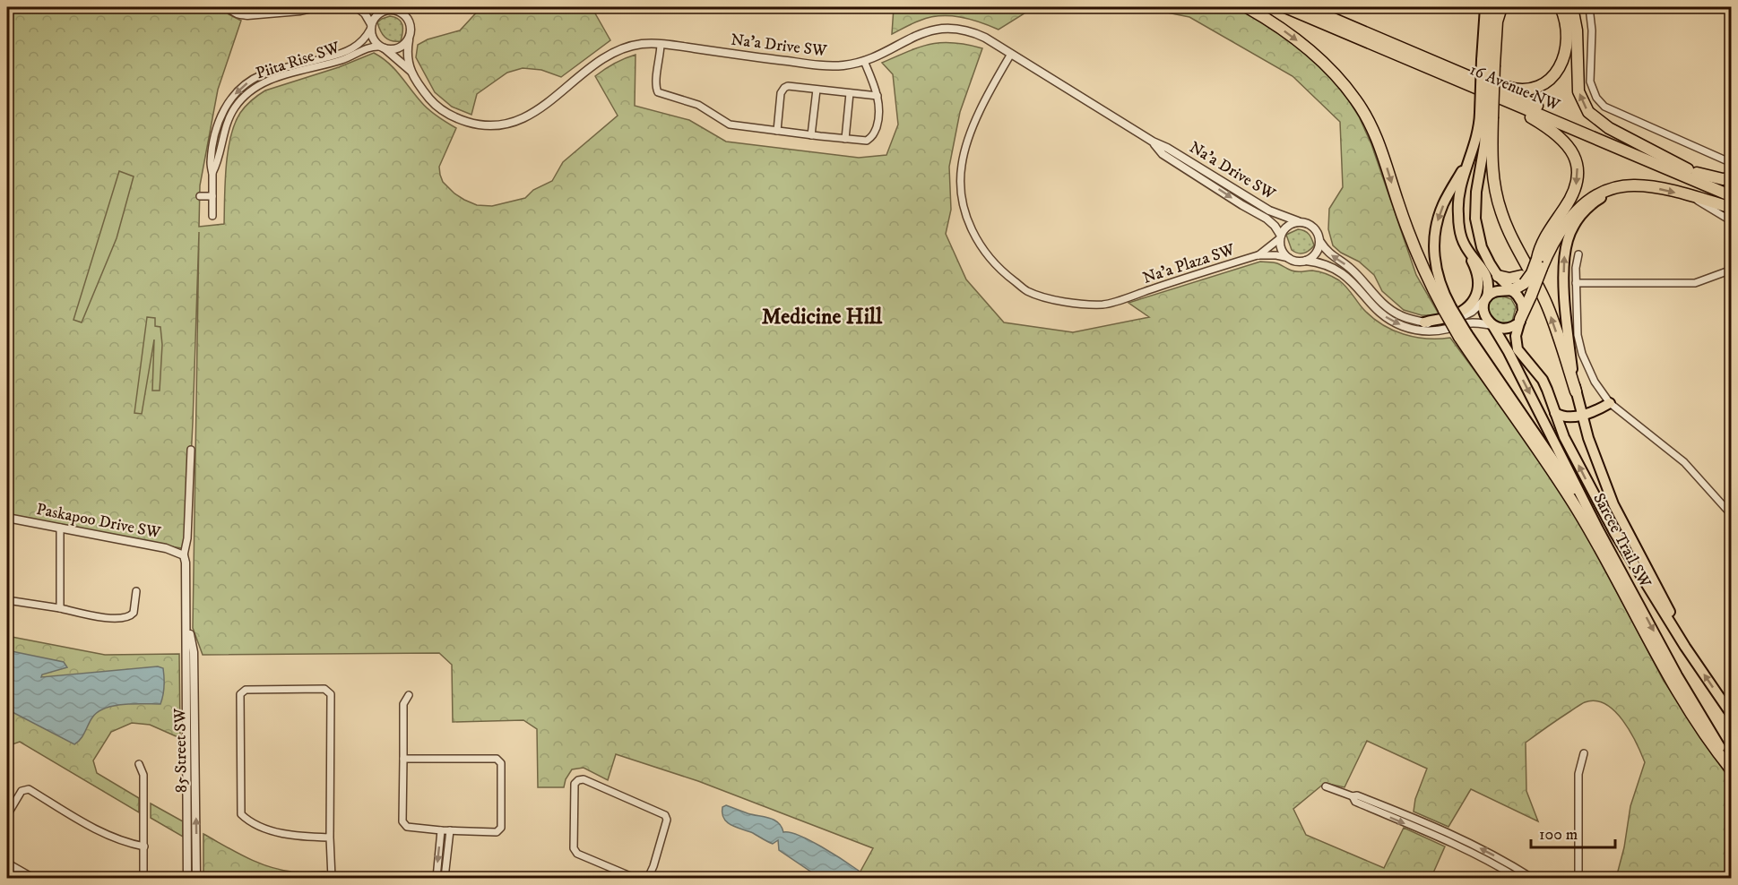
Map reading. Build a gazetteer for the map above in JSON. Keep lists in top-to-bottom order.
{
  "streets": {
    "highway": ["16 Avenue NW", "Sarcee Trail SW"],
    "street": [
      "Na'a Drive SW",
      "Piita Rise SW",
      "Na'a Plaza SW",
      "Paskapoo Drive SW",
      "85 Street SW"
    ]
  },
  "crossings": [
    ["Na'a Drive SW", "Piita Rise SW"],
    ["Na'a Drive SW", "Na'a Plaza SW"],
    ["Paskapoo Drive SW", "85 Street SW"]
  ],
  "districts": ["Medicine Hill"],
  "scale_bar": "100 m"
}
